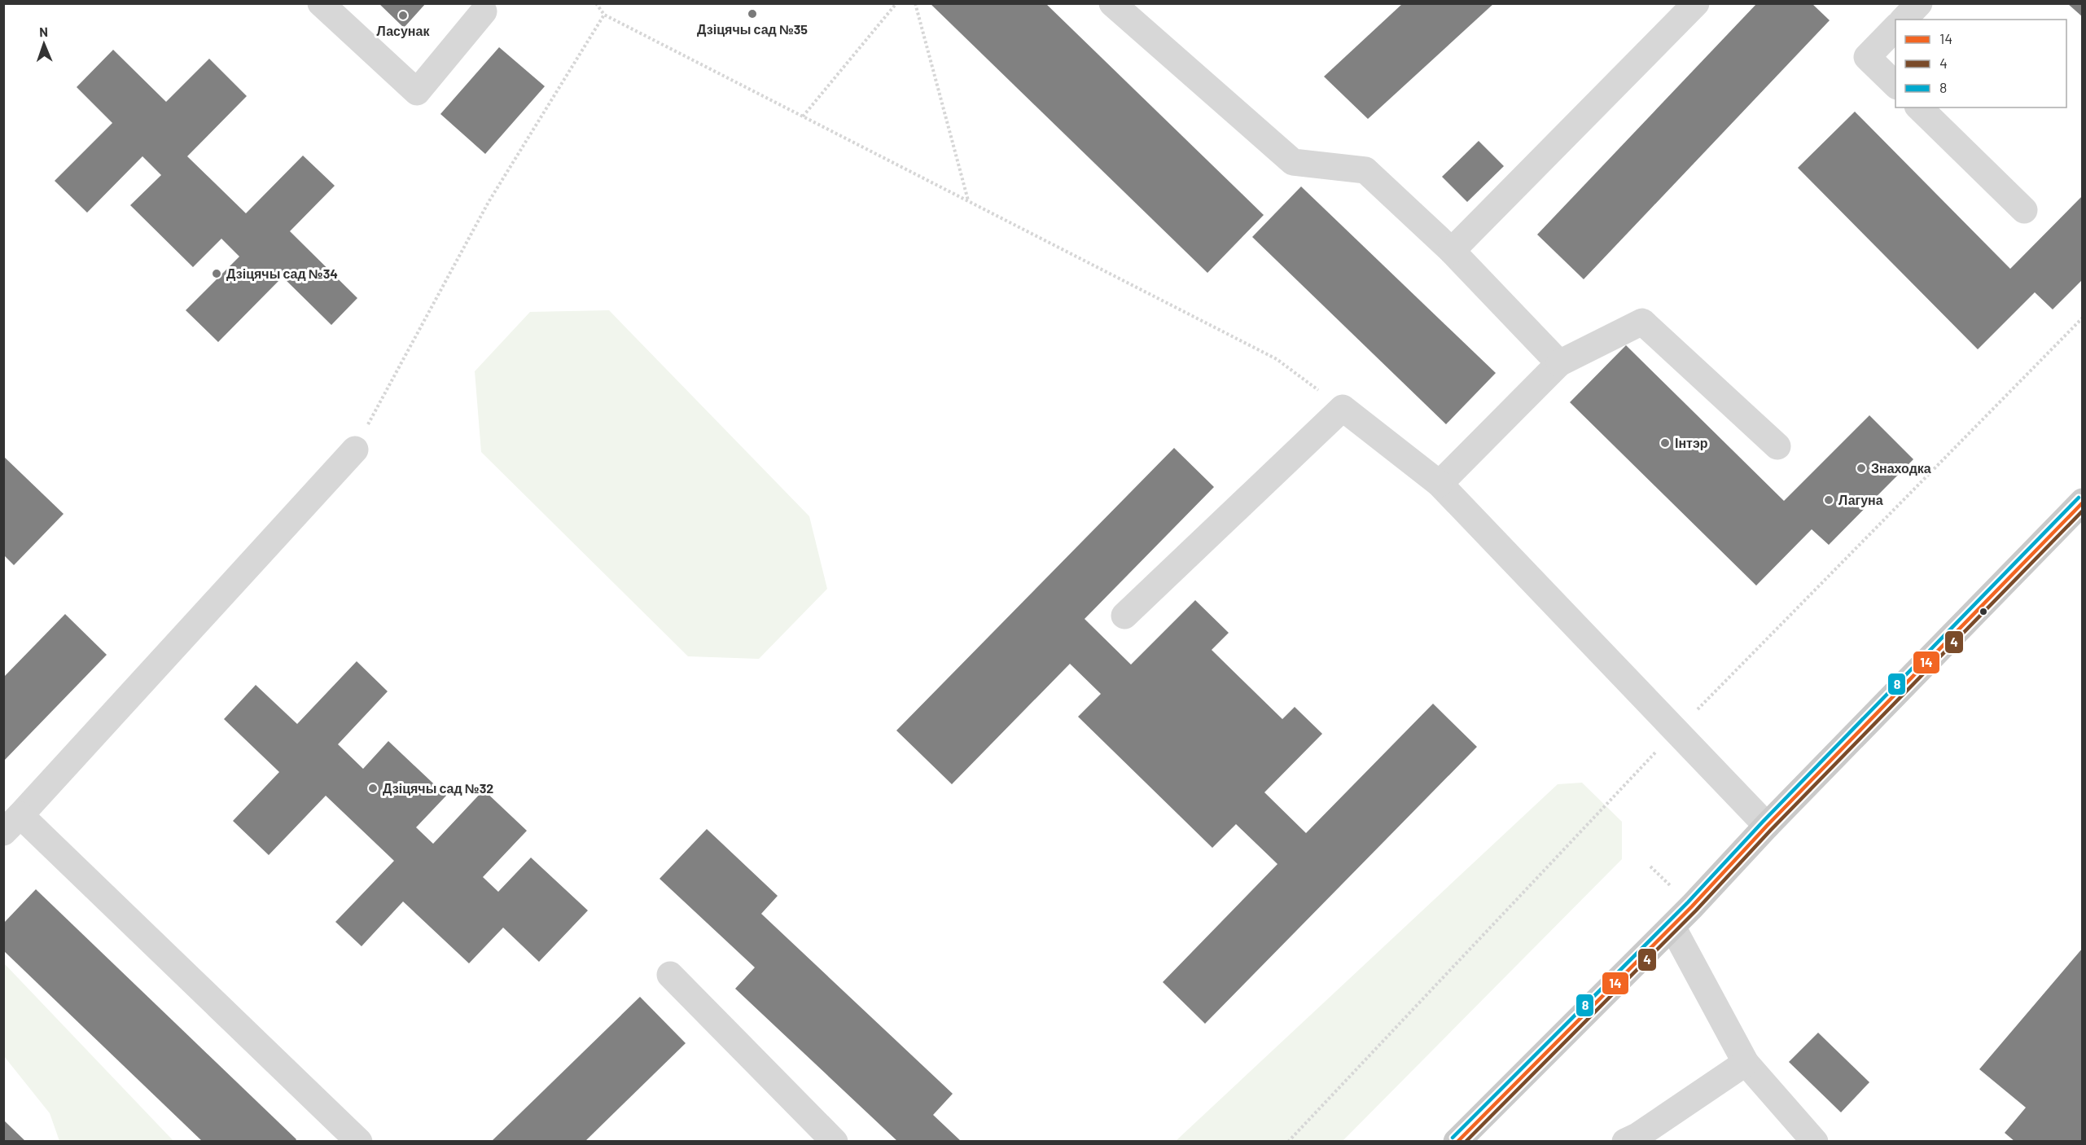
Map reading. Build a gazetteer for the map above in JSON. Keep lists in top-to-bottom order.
{
  "places": [
    "Дзіцячы сад №35",
    "Ласунак",
    "Дзіцячы сад №34",
    "Інтэр",
    "Знаходка",
    "Лагуна",
    "Дзіцячы сад №32"
  ],
  "lines": ["transit line 8", "transit line 14", "transit line 4"],
  "legend": ["14", "4", "8"],
  "north": "top"
}
